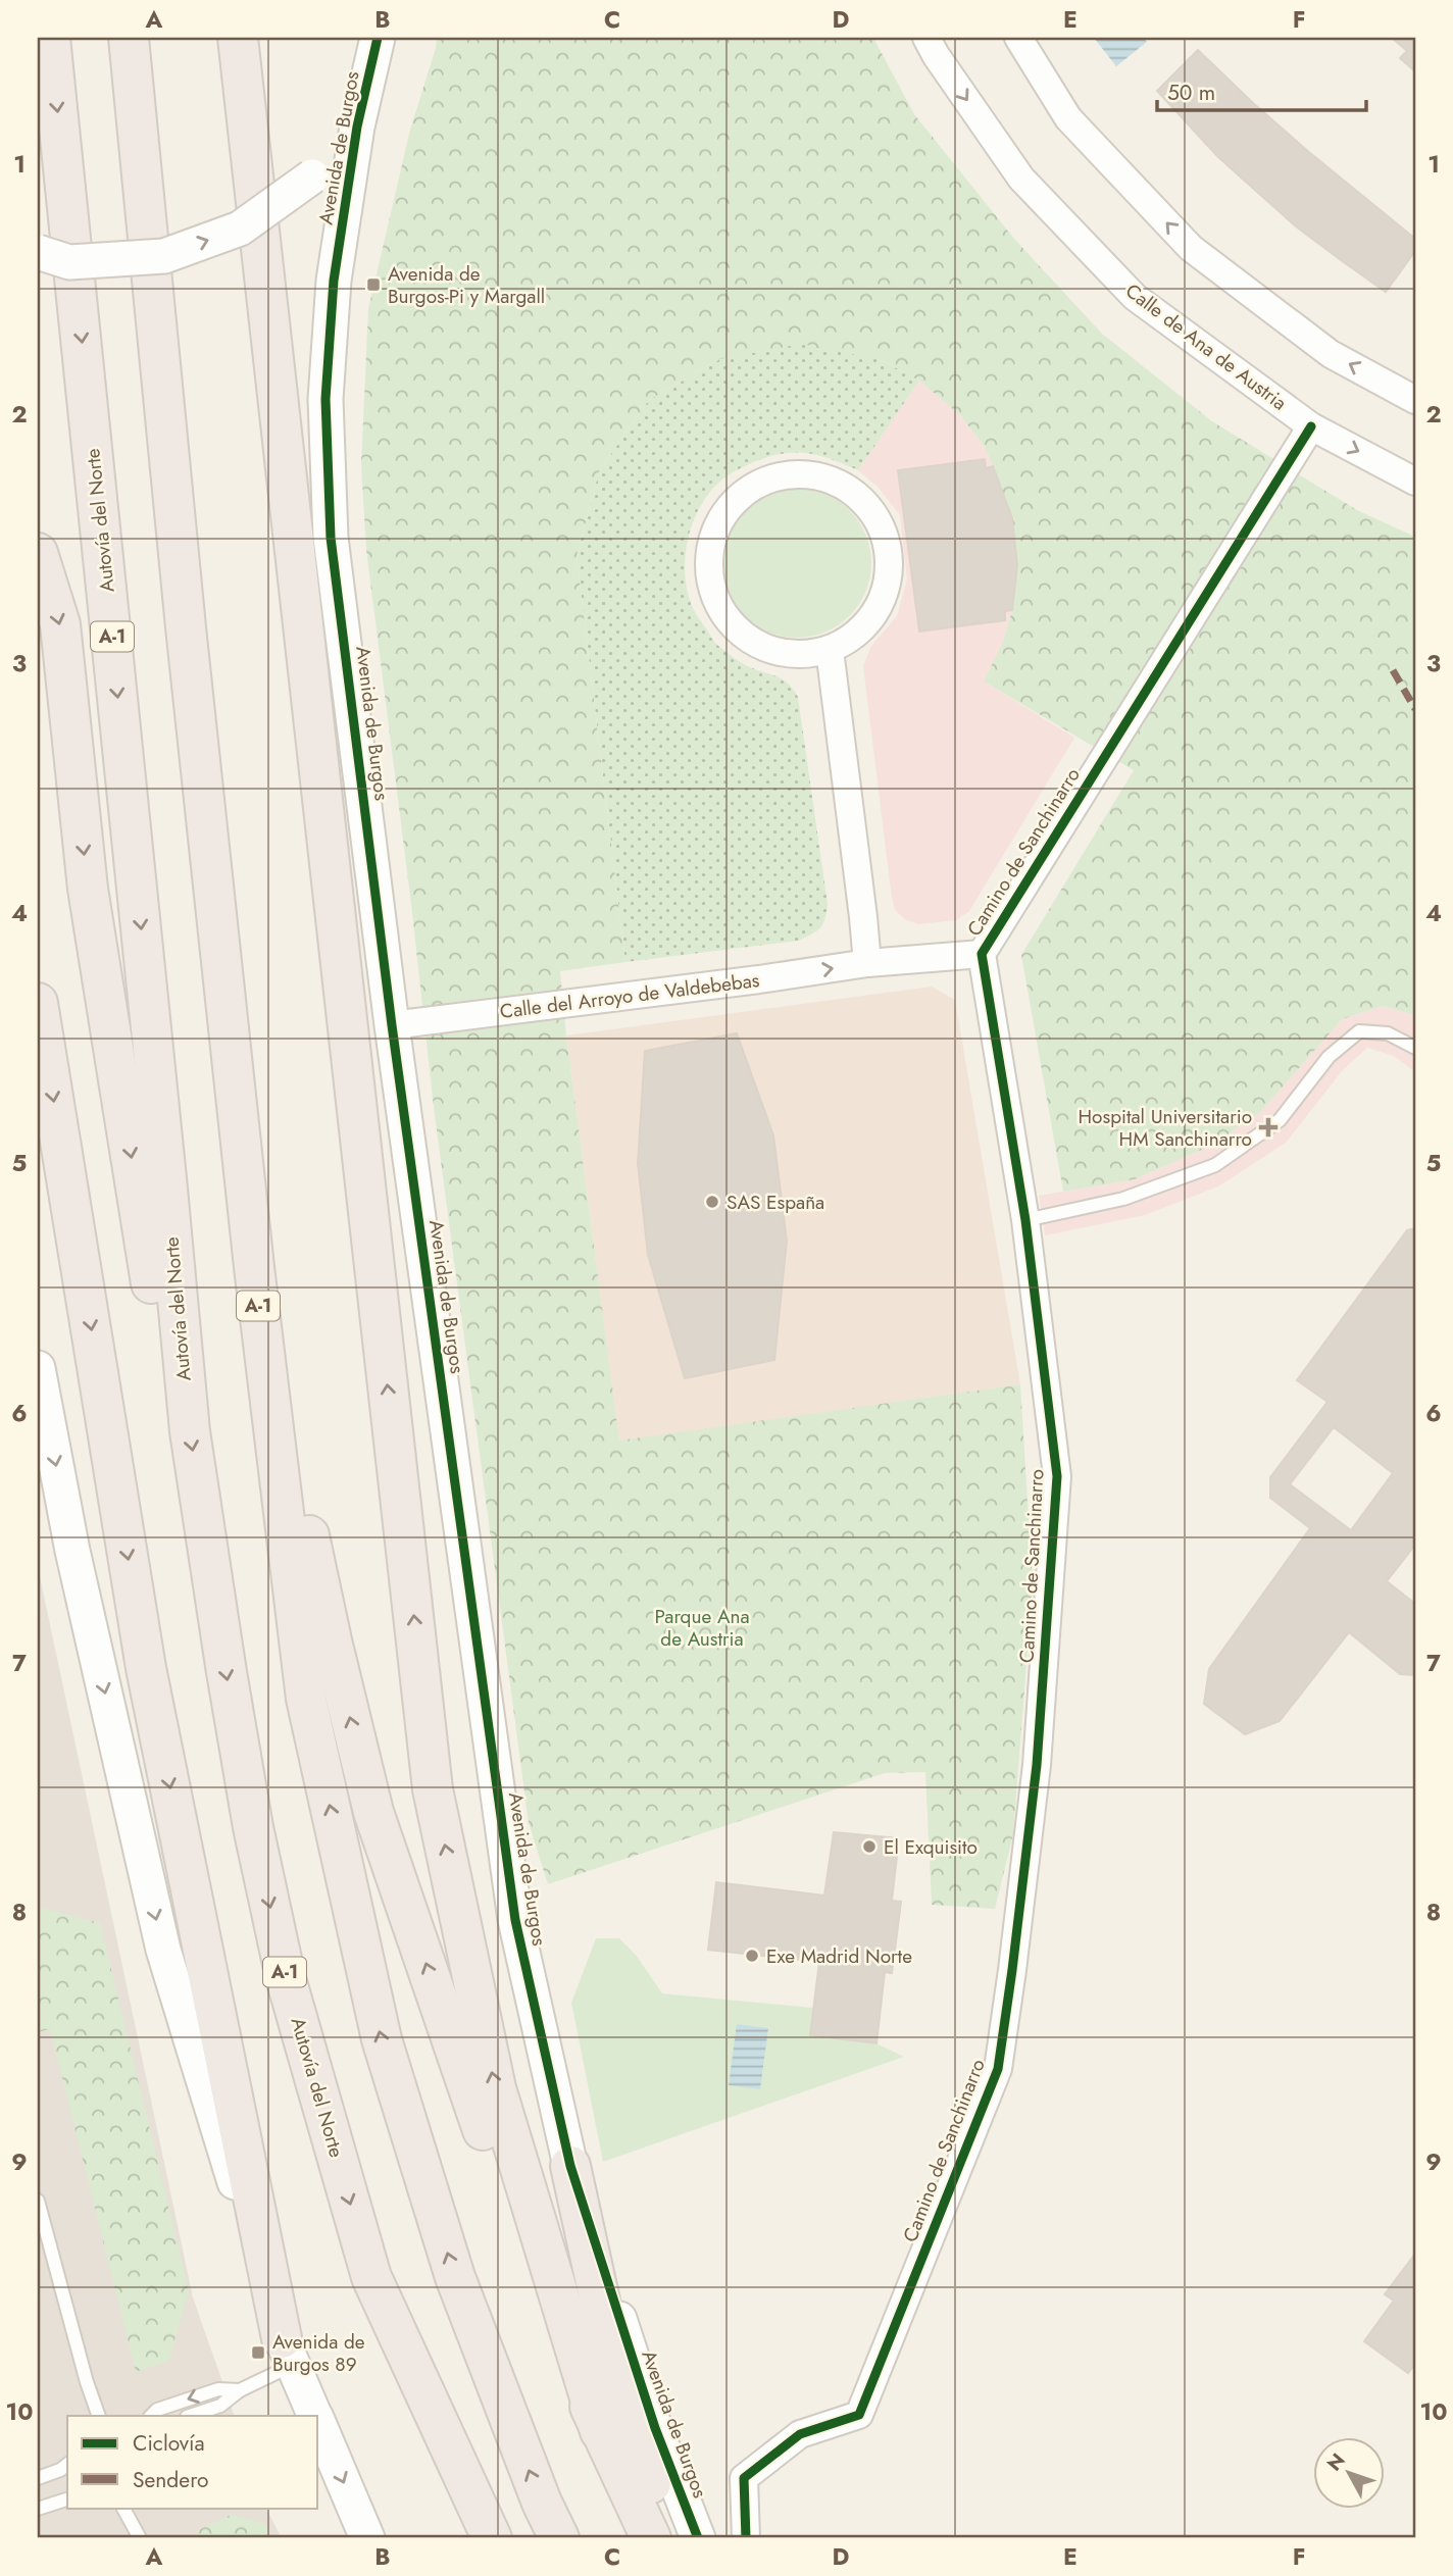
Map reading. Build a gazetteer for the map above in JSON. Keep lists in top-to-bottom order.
{
  "streets": {
    "highway": ["Autovía del Norte", "A-1"],
    "street": [
      "Avenida de Burgos",
      "Calle de Ana de Austria",
      "Camino de Sanchinarro",
      "Calle del Arroyo de Valdebebas"
    ]
  },
  "crossings": [
    ["Avenida de Burgos", "Calle del Arroyo de Valdebebas"],
    ["Calle de Ana de Austria", "Camino de Sanchinarro"],
    ["Camino de Sanchinarro", "Calle del Arroyo de Valdebebas"]
  ],
  "one_way": ["Calle del Arroyo de Valdebebas"],
  "parks": ["Parque Ana de Austria"],
  "places": {
    "transit": ["Avenida de Burgos-Pi y Margall", "Avenida de Burgos 89"],
    "health": ["Hospital Universitario HM Sanchinarro"],
    "other": ["SAS España", "El Exquisito", "Exe Madrid Norte"]
  },
  "legend": ["Ciclovía", "Sendero"],
  "scale_bar": "50 m",
  "north": "top left",
  "grid": {
    "columns": [
      "A",
      "B",
      "C",
      "D",
      "E",
      "F"
    ],
    "rows": [
      "1",
      "2",
      "3",
      "4",
      "5",
      "6",
      "7",
      "8",
      "9",
      "10"
    ]
  }
}
